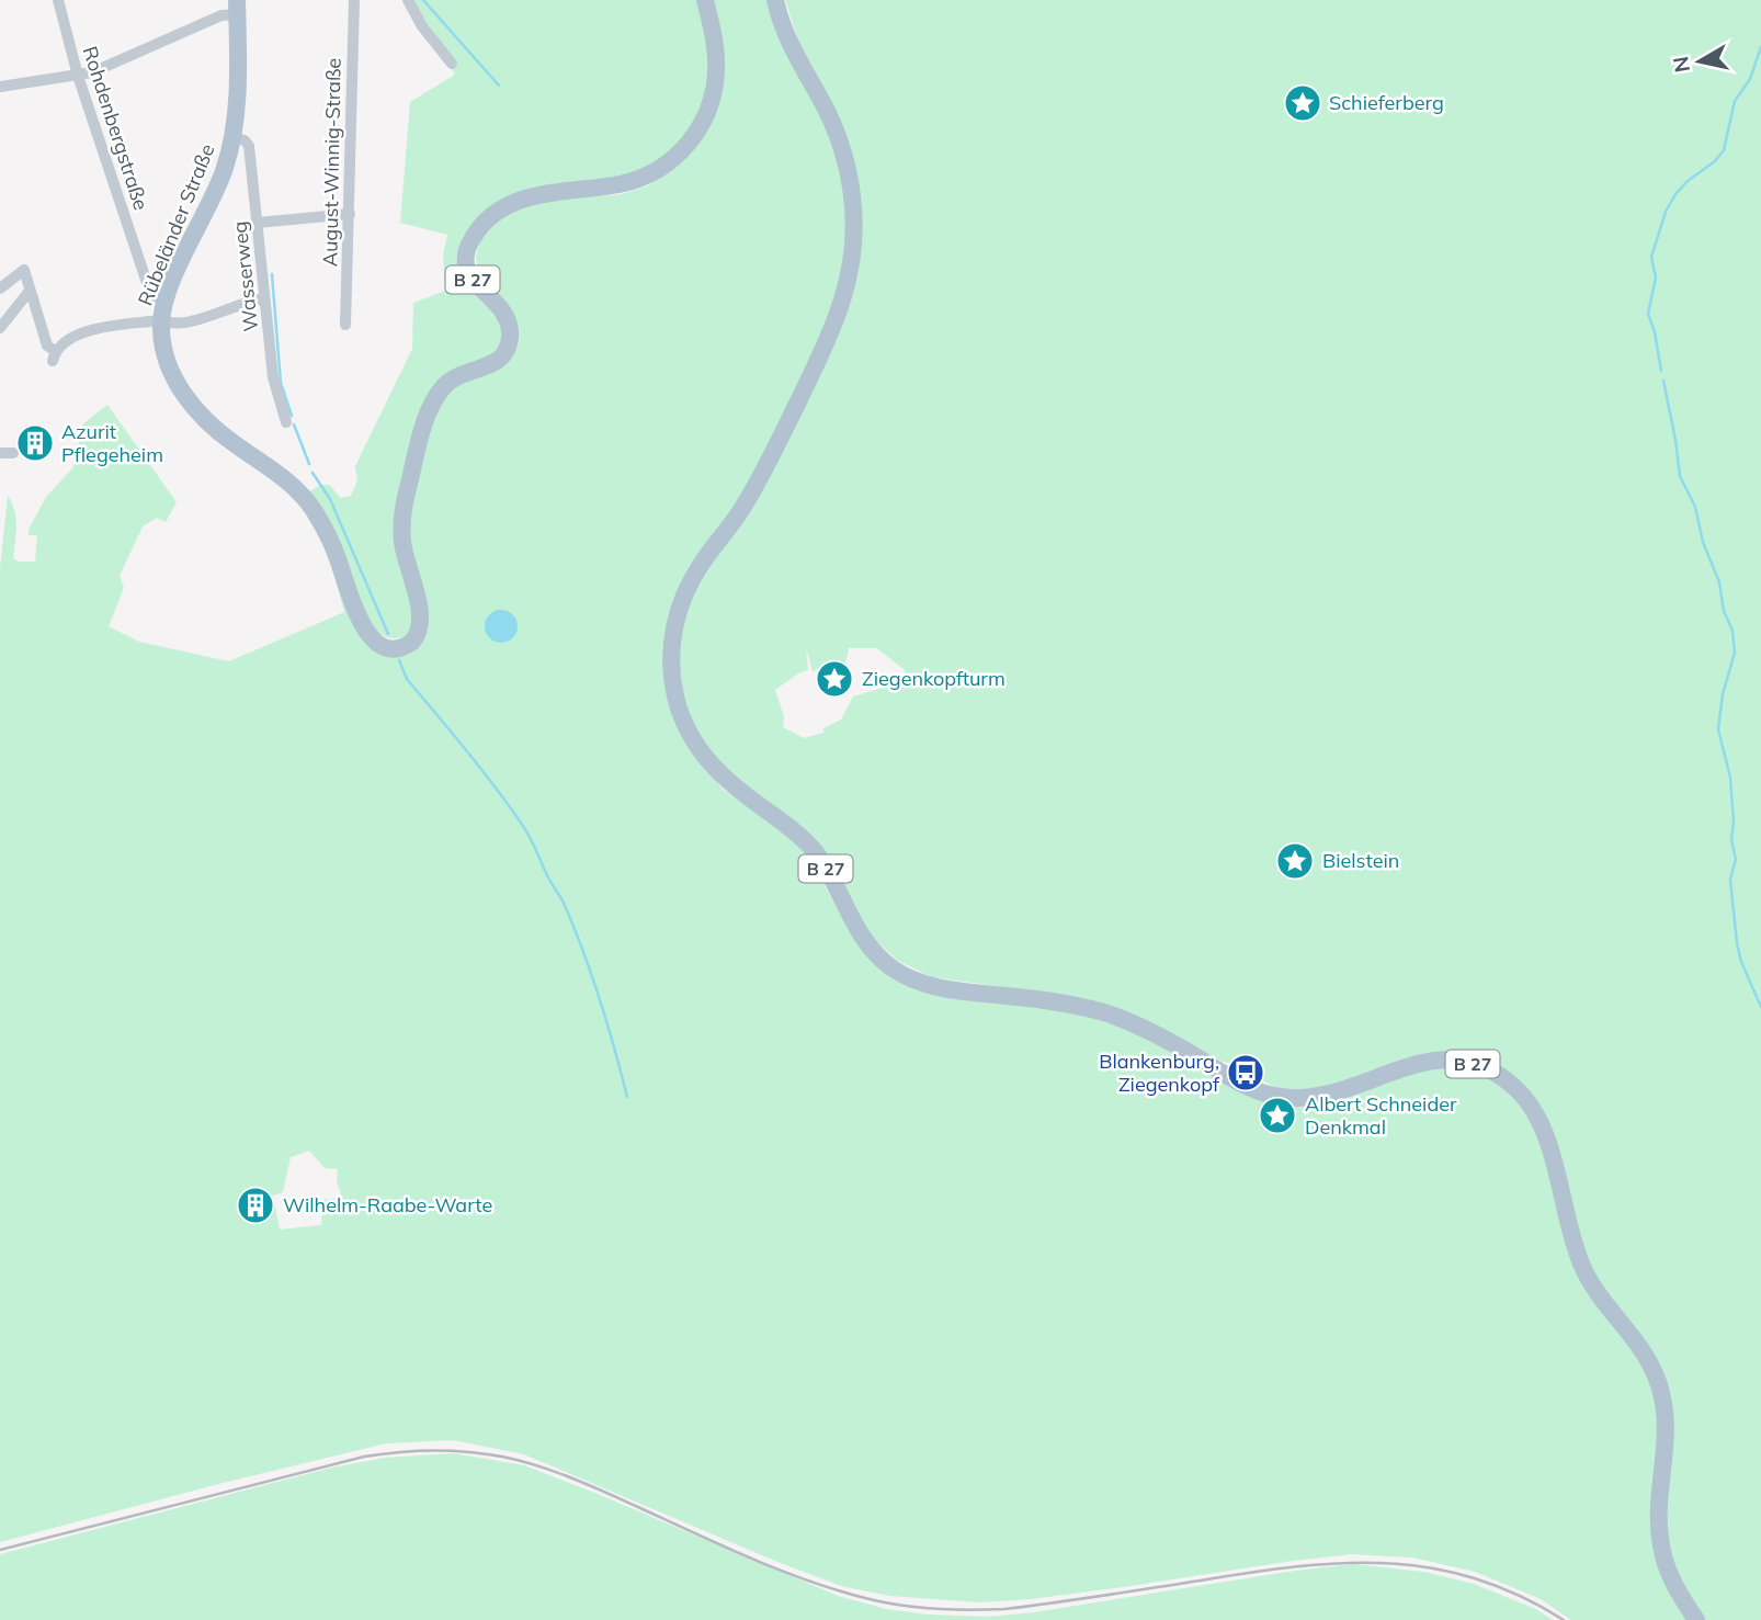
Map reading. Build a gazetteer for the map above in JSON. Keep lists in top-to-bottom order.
{
  "streets": {
    "main road": ["Rübeländer Straße", "B 27"],
    "street": ["Rohdenbergstraße", "August-Winnig-Straße", "Wasserweg"]
  },
  "crossings": [
    ["Rohdenbergstraße", "Rübeländer Straße"],
    ["Rübeländer Straße", "Wasserweg"]
  ],
  "places": {
    "place": [
      "Schieferberg",
      "Ziegenkopfturm",
      "Bielstein",
      "Albert Schneider Denkmal"
    ],
    "building": ["Azurit Pflegeheim", "Wilhelm-Raabe-Warte"],
    "bus stop": ["Blankenburg, Ziegenkopf"]
  },
  "north": "left"
}
